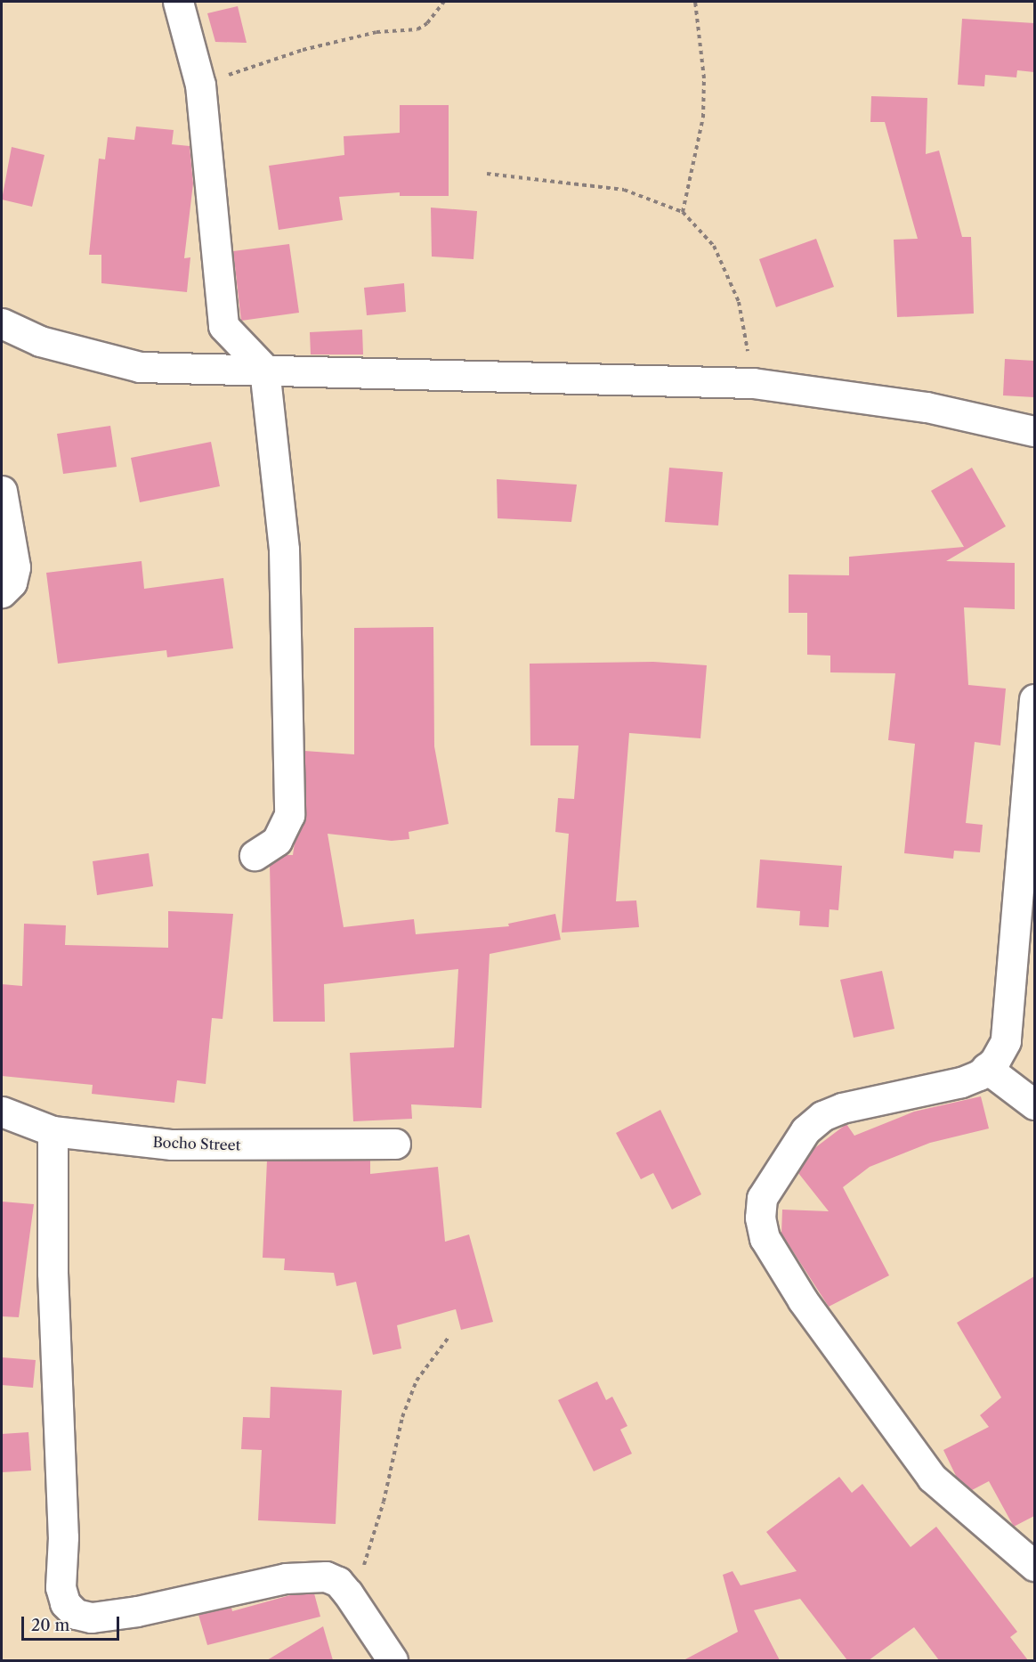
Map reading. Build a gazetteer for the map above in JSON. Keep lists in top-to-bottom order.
{
  "streets": {
    "street": ["Bocho Street"]
  },
  "scale_bar": "20 m"
}
